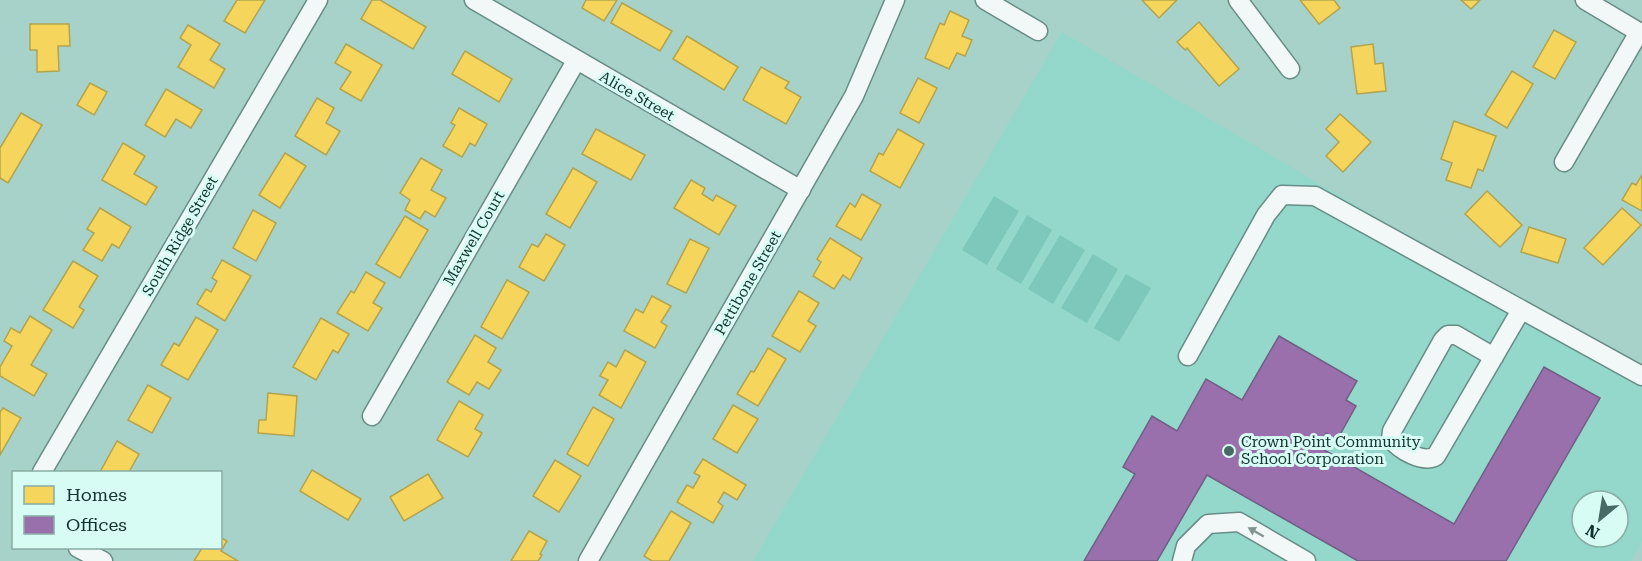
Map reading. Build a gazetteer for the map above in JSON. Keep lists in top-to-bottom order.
{
  "streets": {
    "street": [
      "Alice Street",
      "South Ridge Street",
      "Maxwell Court",
      "Pettibone Street"
    ]
  },
  "crossings": [
    ["Alice Street", "Maxwell Court"],
    ["Alice Street", "Pettibone Street"]
  ],
  "places": ["Crown Point Community School Corporation"],
  "legend": ["Homes", "Offices"],
  "north": "bottom left"
}
